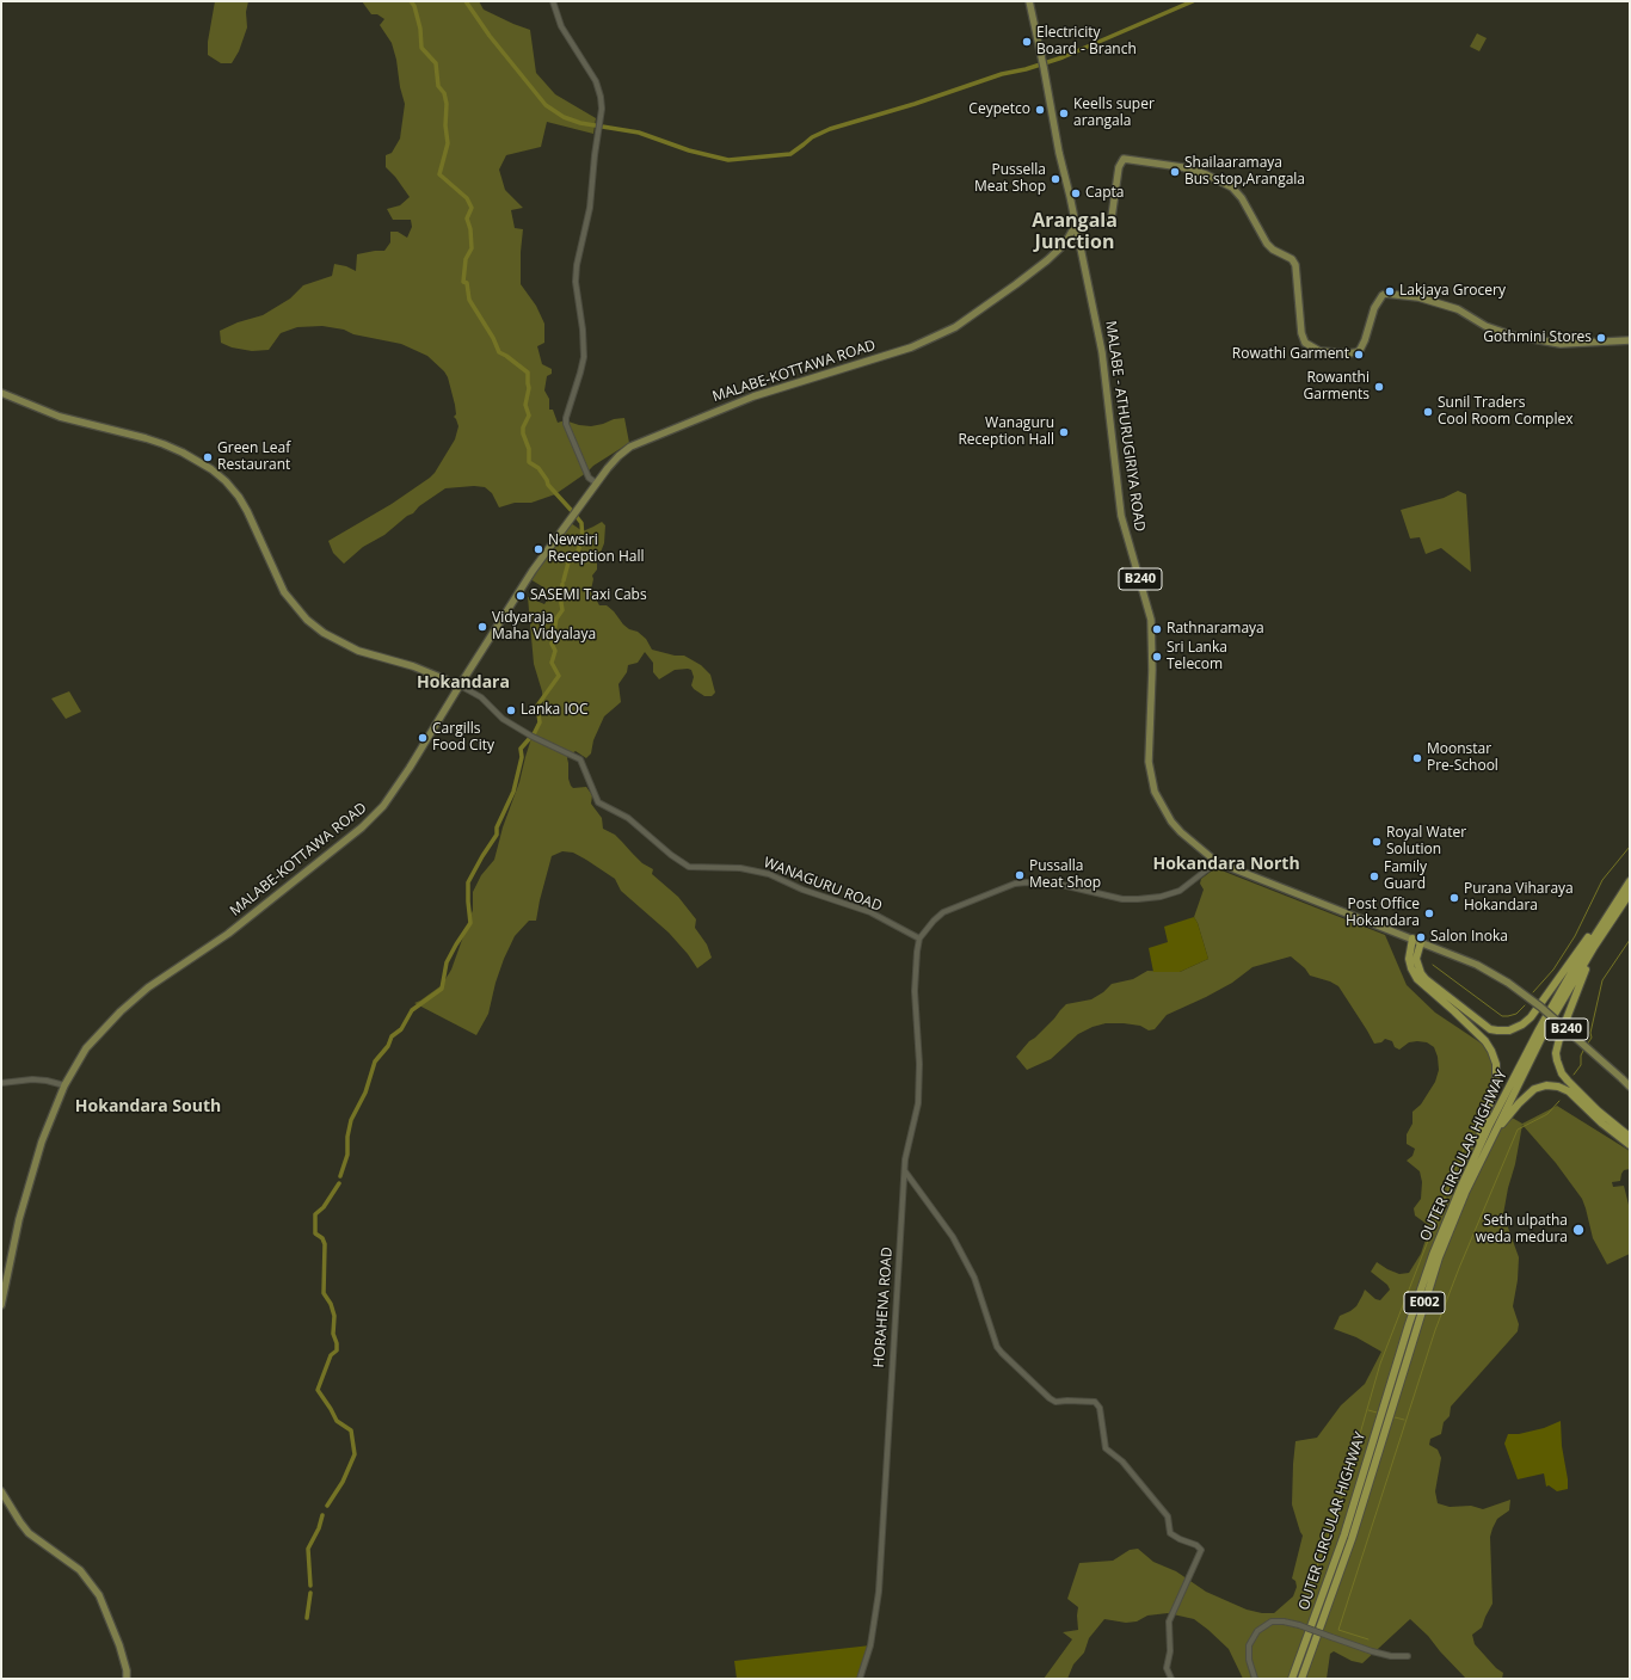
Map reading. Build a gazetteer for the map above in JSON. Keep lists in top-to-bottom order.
{
  "streets": {
    "highway": ["OUTER CIRCULAR HIGHWAY", "E002"],
    "main road": ["MALABE-KOTTAWA ROAD", "MALABE - ATHURUGIRIYA ROAD", "B240"],
    "street": ["WANAGURU ROAD", "HORAHENA ROAD"]
  },
  "crossings": [
    ["MALABE-KOTTAWA ROAD", "MALABE - ATHURUGIRIYA ROAD"],
    ["MALABE-KOTTAWA ROAD", "WANAGURU ROAD"],
    ["WANAGURU ROAD", "HORAHENA ROAD"]
  ],
  "districts": [
    "Arangala Junction",
    "Hokandara",
    "Hokandara North",
    "Hokandara South"
  ],
  "places": [
    "Electricity Board - Branch",
    "Ceypetco",
    "Keells super arangala",
    "Shailaaramaya Bus stop,Arangala",
    "Pussella Meat Shop",
    "Capta",
    "Lakjaya Grocery",
    "Gothmini Stores",
    "Rowathi Garment",
    "Rowanthi Garments",
    "Sunil Traders Cool Room Complex",
    "Wanaguru Reception Hall",
    "Green Leaf Restaurant",
    "Newsiri Reception Hall",
    "SASEMI Taxi Cabs",
    "Vidyaraja Maha Vidyalaya",
    "Rathnaramaya",
    "Sri Lanka Telecom",
    "Lanka IOC",
    "Cargills Food City",
    "Moonstar Pre-School",
    "Royal Water Solution",
    "Pussalla Meat Shop",
    "Family Guard",
    "Purana Viharaya Hokandara",
    "Post Office Hokandara",
    "Salon Inoka",
    "Seth ulpatha weda medura"
  ]
}
